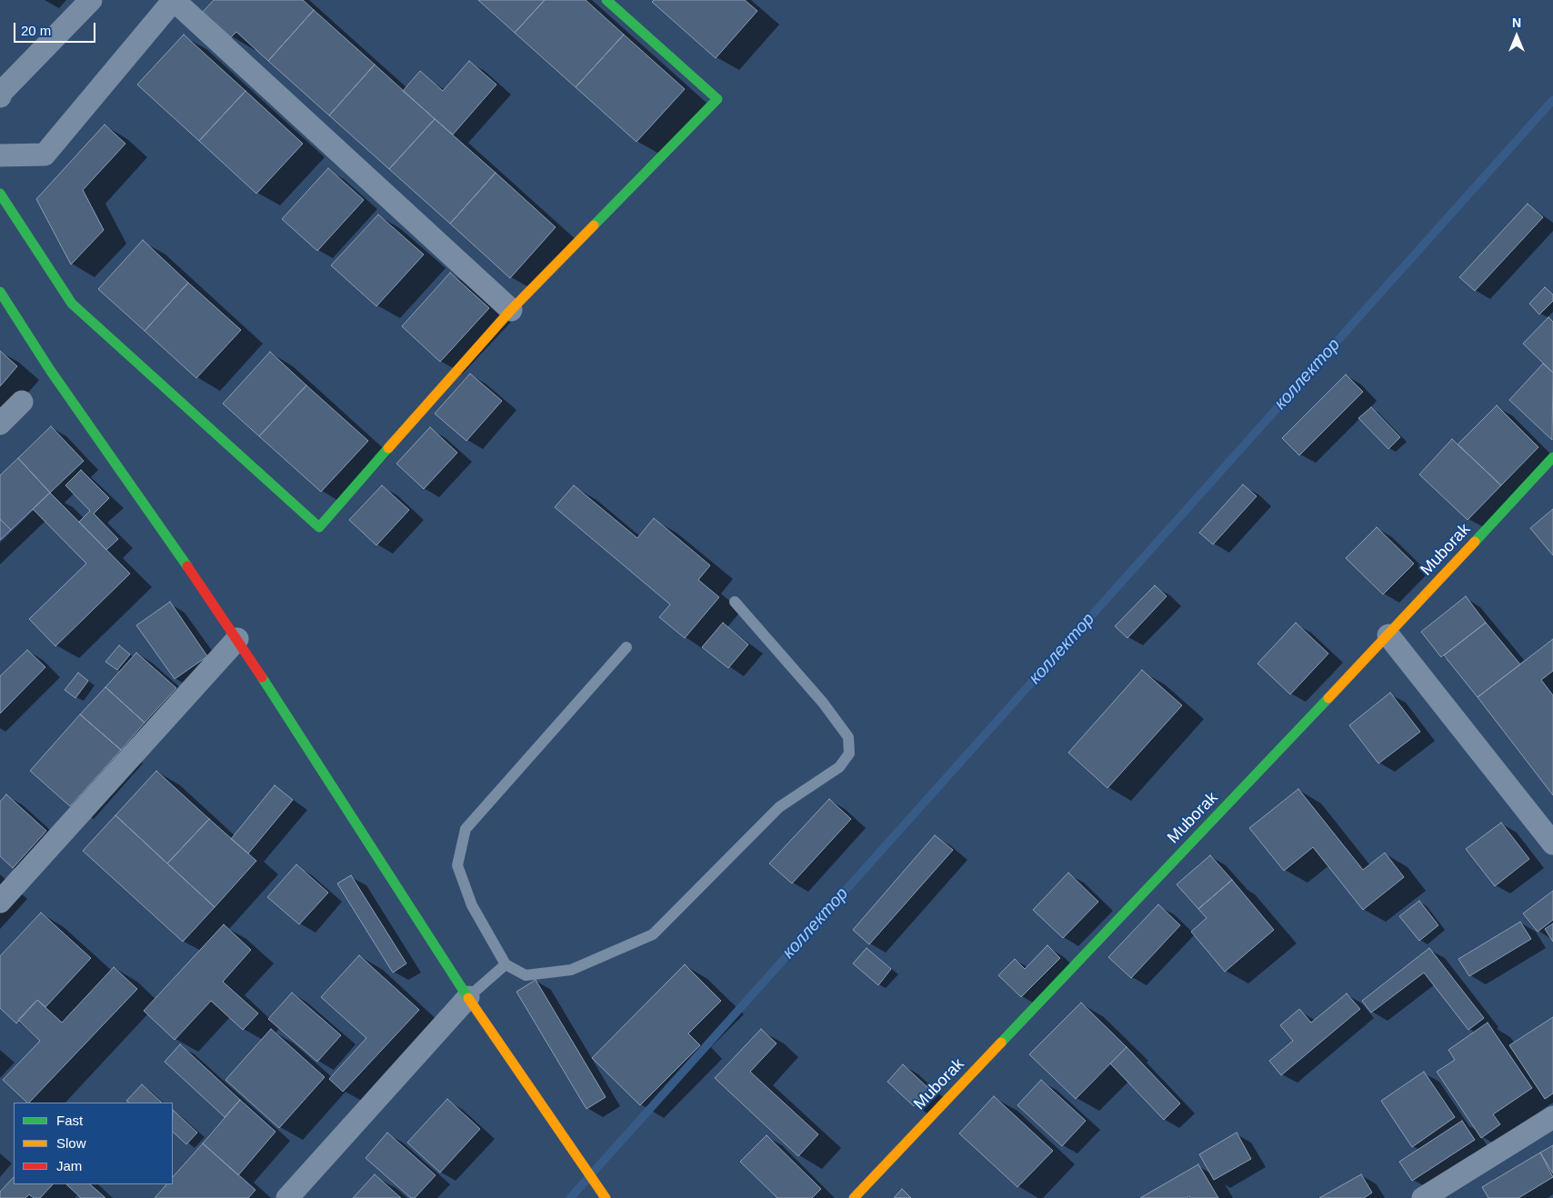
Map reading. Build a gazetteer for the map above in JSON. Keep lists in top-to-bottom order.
{
  "streets": {
    "street": ["Muborak"]
  },
  "water": ["коллектор"],
  "legend": ["Fast", "Slow", "Jam"],
  "scale_bar": "20 m",
  "north": "top"
}
